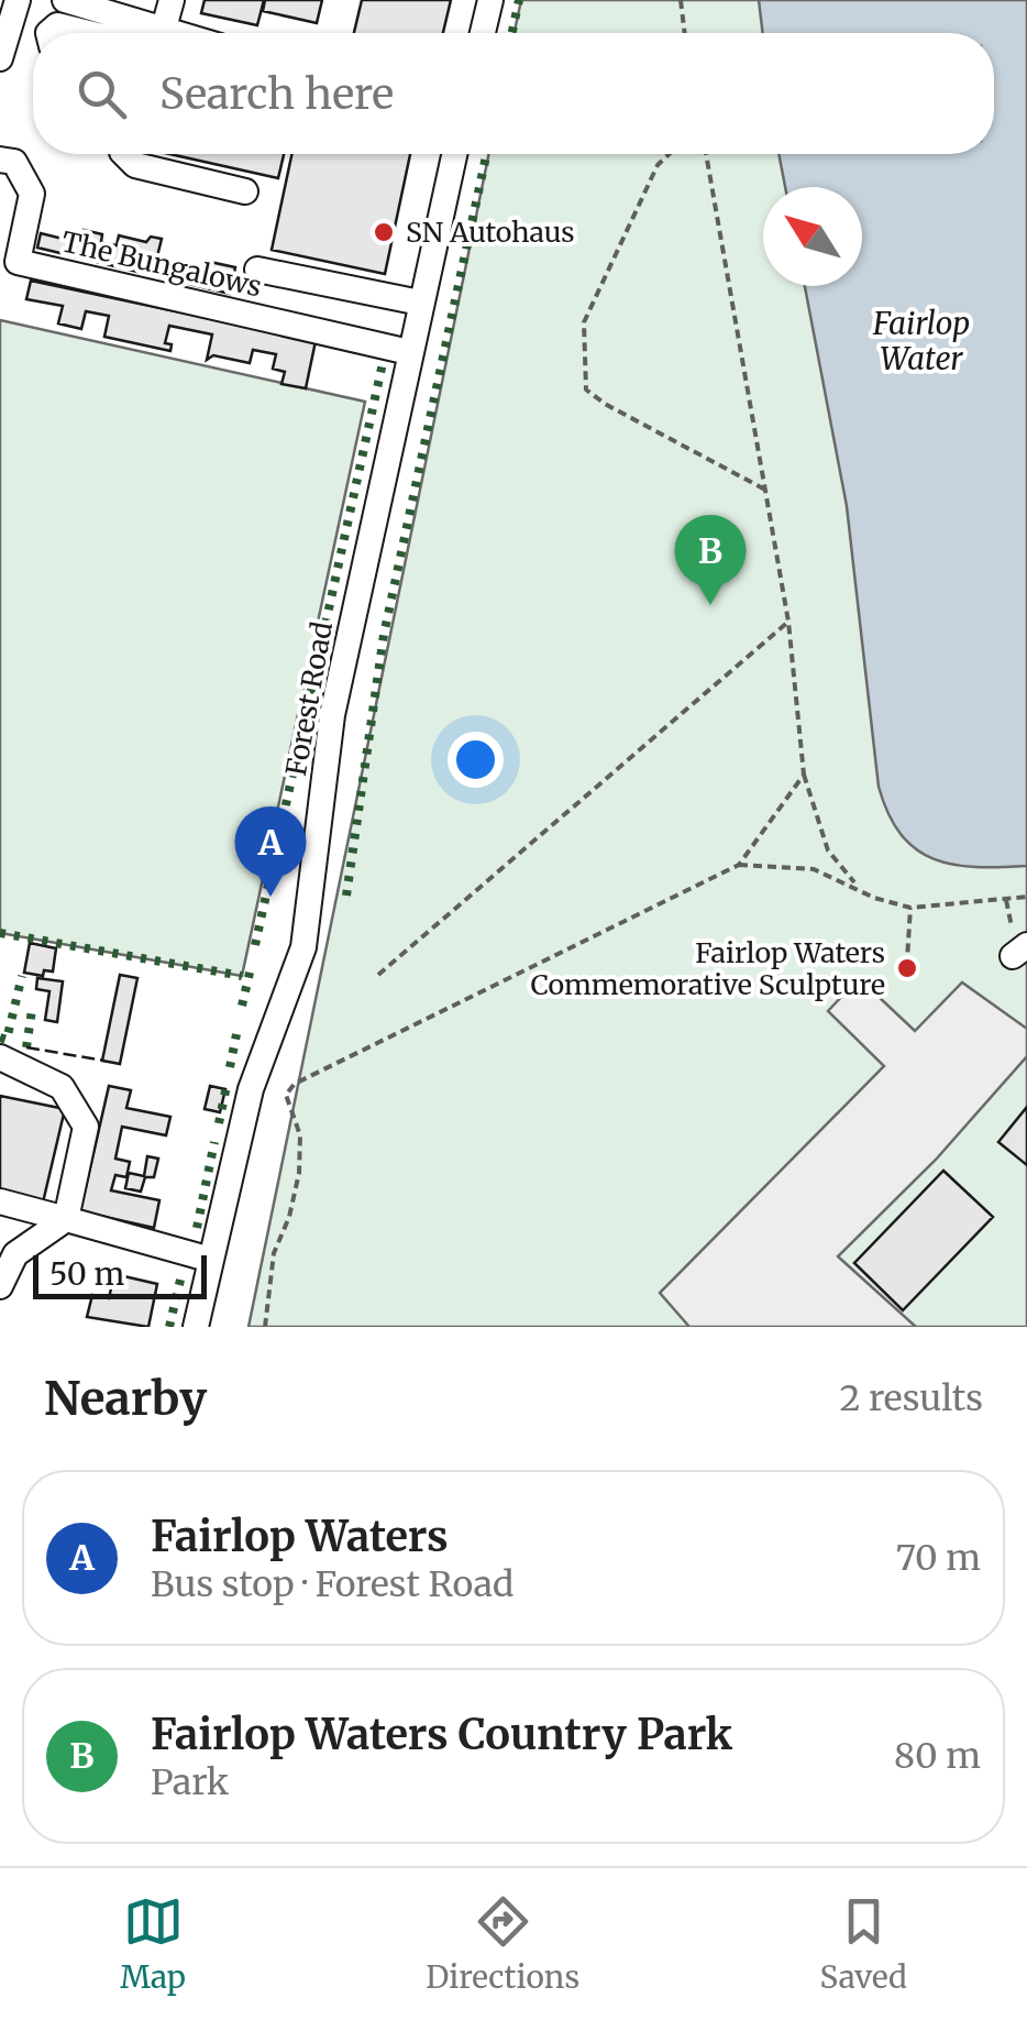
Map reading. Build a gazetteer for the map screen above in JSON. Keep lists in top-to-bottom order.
{
  "streets": {
    "street": ["The Bungalows", "Forest Road"]
  },
  "crossings": [
    ["The Bungalows", "Forest Road"]
  ],
  "water": ["Fairlop Water"],
  "places": ["SN Autohaus", "Fairlop Waters Commemorative Sculpture"],
  "scale_bar": "50 m",
  "north": "top left",
  "page": {
    "search": "Search here",
    "pins": ["B", "A"],
    "scale": "50 m",
    "heading": ["Nearby", "2 results"],
    "list": [
      {
        "mark": "A",
        "name": "Fairlop Waters",
        "note": "Bus stop · Forest Road",
        "value": "70 m"
      },
      {
        "mark": "B",
        "name": "Fairlop Waters Country Park",
        "note": "Park",
        "value": "80 m"
      }
    ],
    "nav": ["Map", "Directions", "Saved"]
  }
}
